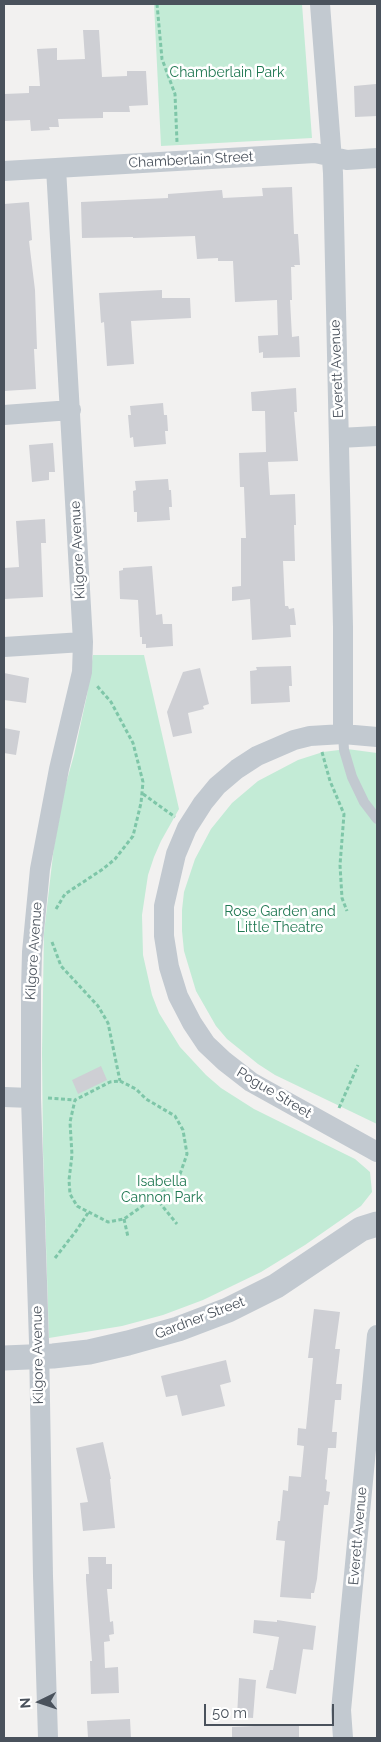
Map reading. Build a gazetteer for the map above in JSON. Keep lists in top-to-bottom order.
{
  "streets": {
    "street": [
      "Chamberlain Street",
      "Everett Avenue",
      "Kilgore Avenue",
      "Pogue Street",
      "Gardner Street"
    ]
  },
  "crossings": [
    ["Chamberlain Street", "Everett Avenue"],
    ["Chamberlain Street", "Kilgore Avenue"],
    ["Everett Avenue", "Pogue Street"],
    ["Kilgore Avenue", "Gardner Street"]
  ],
  "parks": ["Chamberlain Park", "Rose Garden and Little Theatre", "Isabella Cannon Park"],
  "scale_bar": "50 m",
  "north": "left"
}
